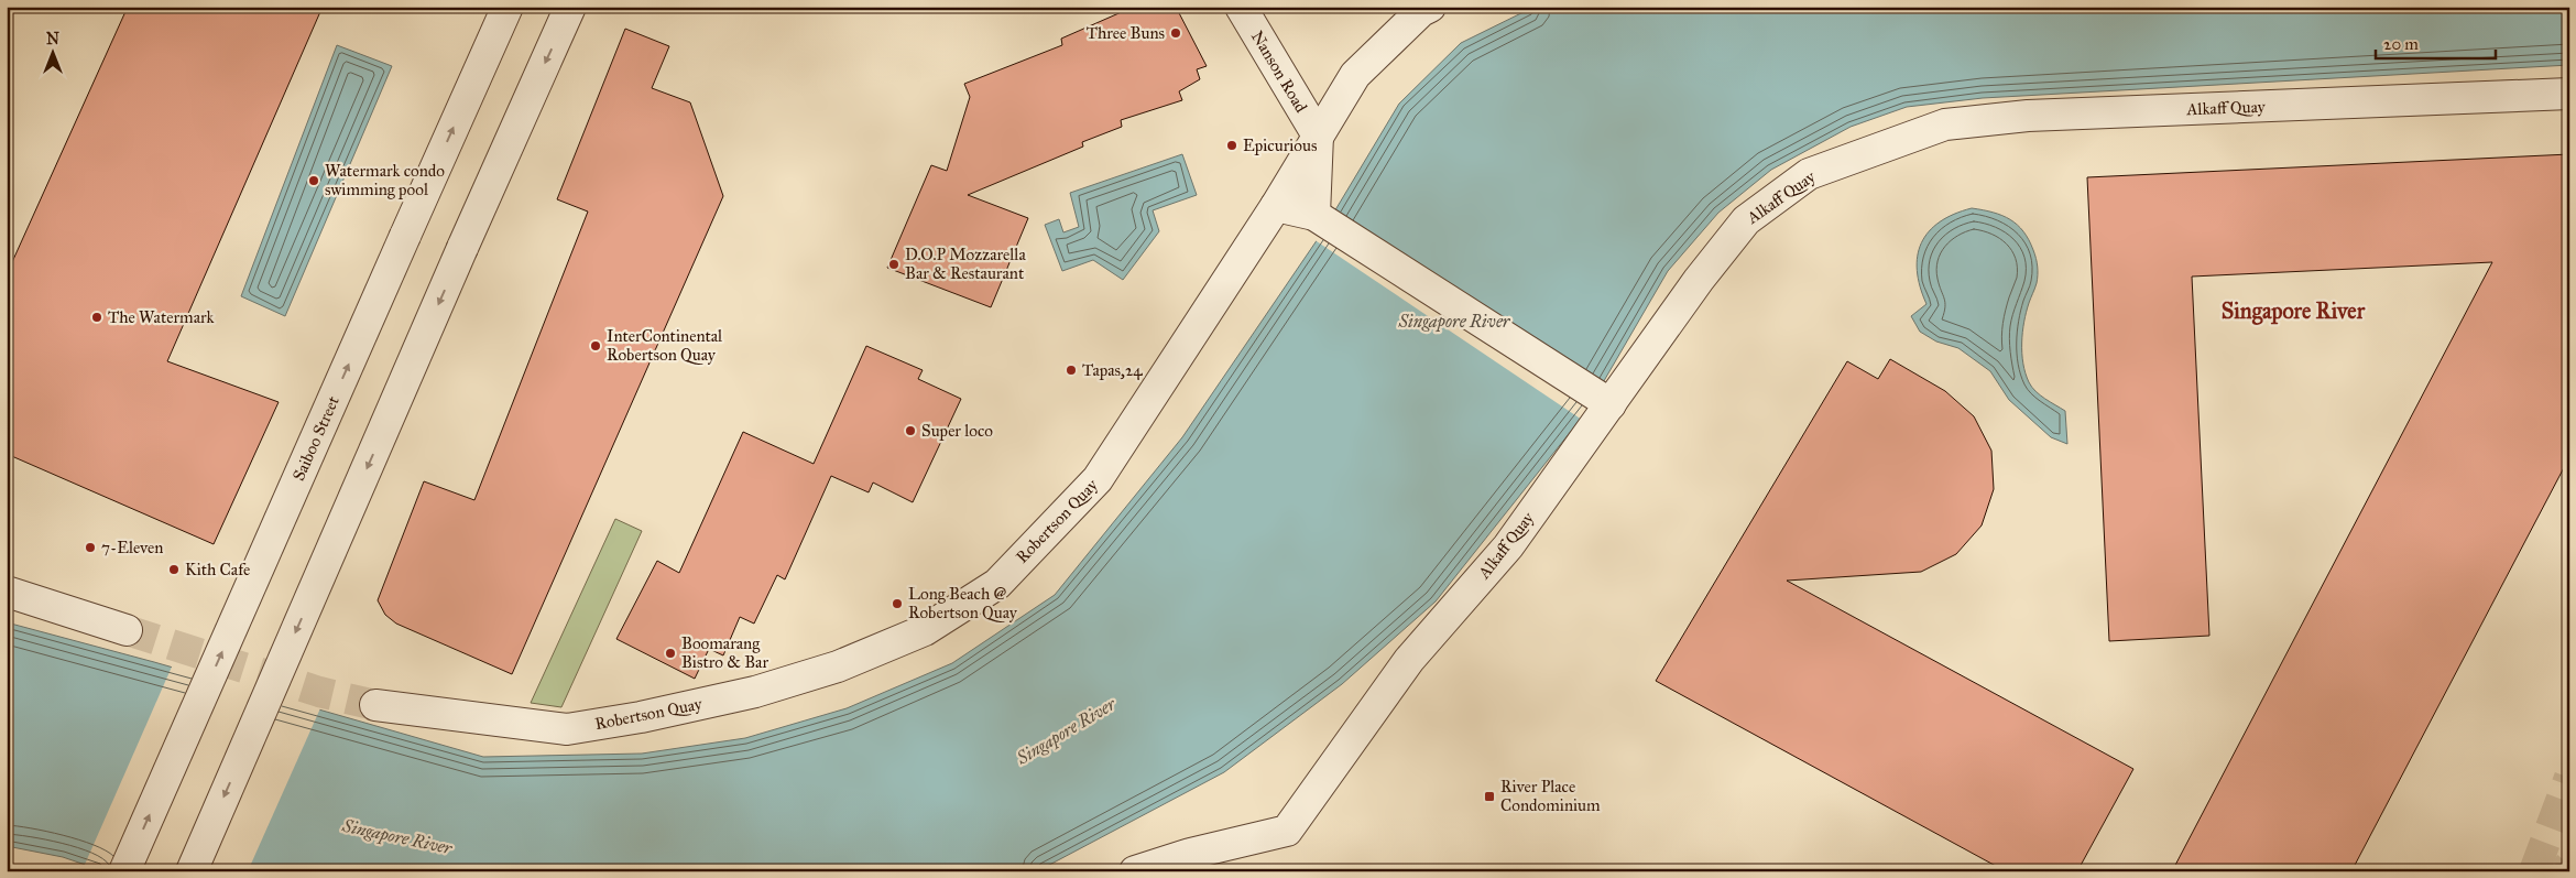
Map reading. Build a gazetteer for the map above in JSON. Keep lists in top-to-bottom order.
{
  "streets": {
    "street": [
      "Nanson Road",
      "Alkaff Quay",
      "Saiboo Street",
      "Robertson Quay"
    ]
  },
  "crossings": [
    ["Nanson Road", "Robertson Quay"]
  ],
  "districts": ["Singapore River"],
  "water": ["Singapore River"],
  "places": {
    "other": [
      "Three Buns",
      "Epicurious",
      "Watermark condo swimming pool",
      "D.O.P Mozzarella Bar & Restaurant",
      "The Watermark",
      "InterContinental Robertson Quay",
      "Tapas,24",
      "Super loco",
      "7-Eleven",
      "Kith Cafe",
      "Long Beach @ Robertson Quay",
      "Boomarang Bistro & Bar"
    ],
    "transit": ["River Place Condominium"]
  },
  "scale_bar": "20 m",
  "north": "top"
}
